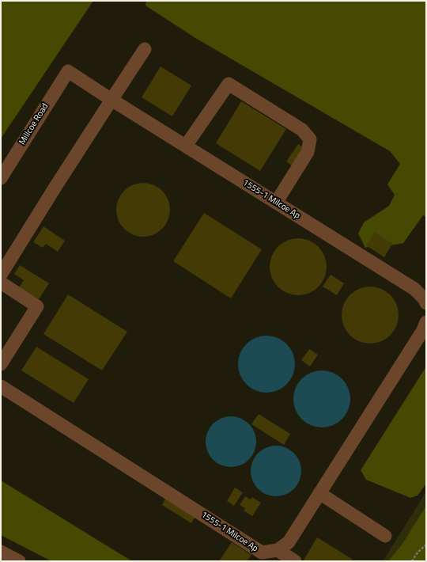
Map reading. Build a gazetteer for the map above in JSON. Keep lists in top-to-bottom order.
{
  "streets": {
    "street": ["Millcoe Road", "1555-1 Milcoe Ap"]
  },
  "crossings": [
    ["Millcoe Road", "1555-1 Milcoe Ap"]
  ]
}
